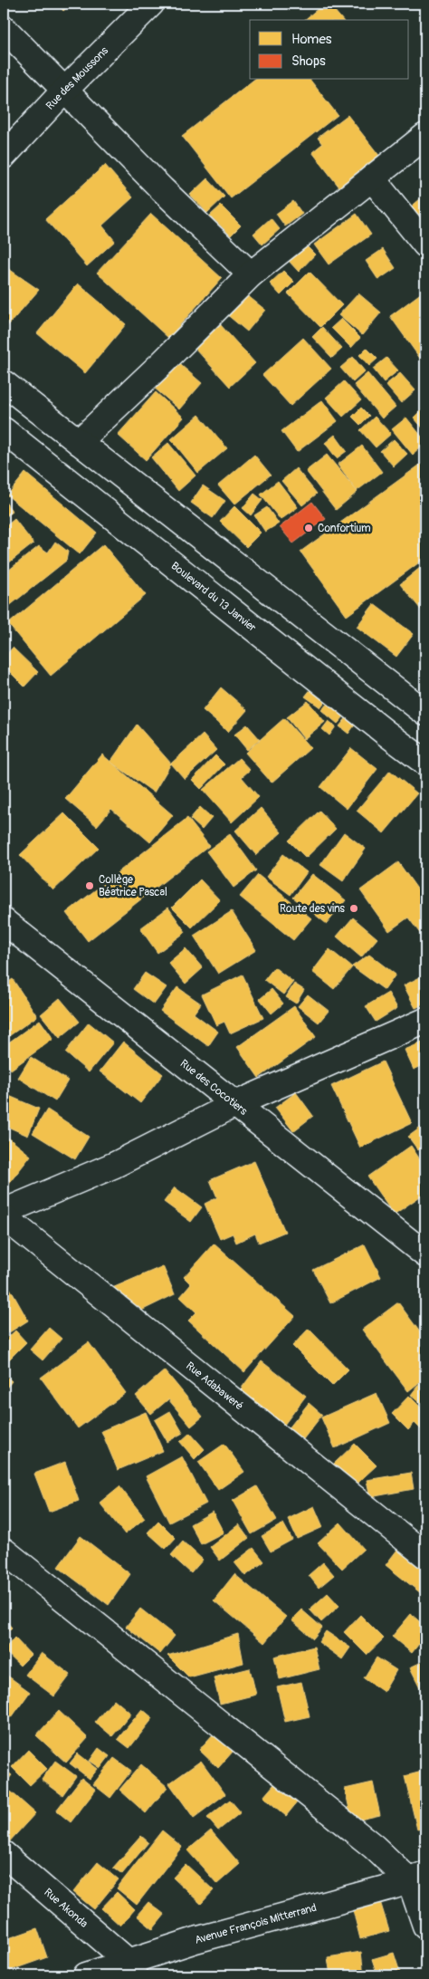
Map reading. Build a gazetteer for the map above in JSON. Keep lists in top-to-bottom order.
{
  "streets": {
    "main road": [
      "Rue des Moussons",
      "Boulevard du 13 Janvier",
      "Rue des Cocotiers",
      "Rue Adabaweré",
      "Rue Akonda",
      "Avenue François Mitterrand"
    ]
  },
  "crossings": [
    ["Rue Akonda", "Avenue François Mitterrand"]
  ],
  "places": ["Confortium", "Collège Béatrice Pascal", "Route des vins"],
  "legend": ["Homes", "Shops"]
}
